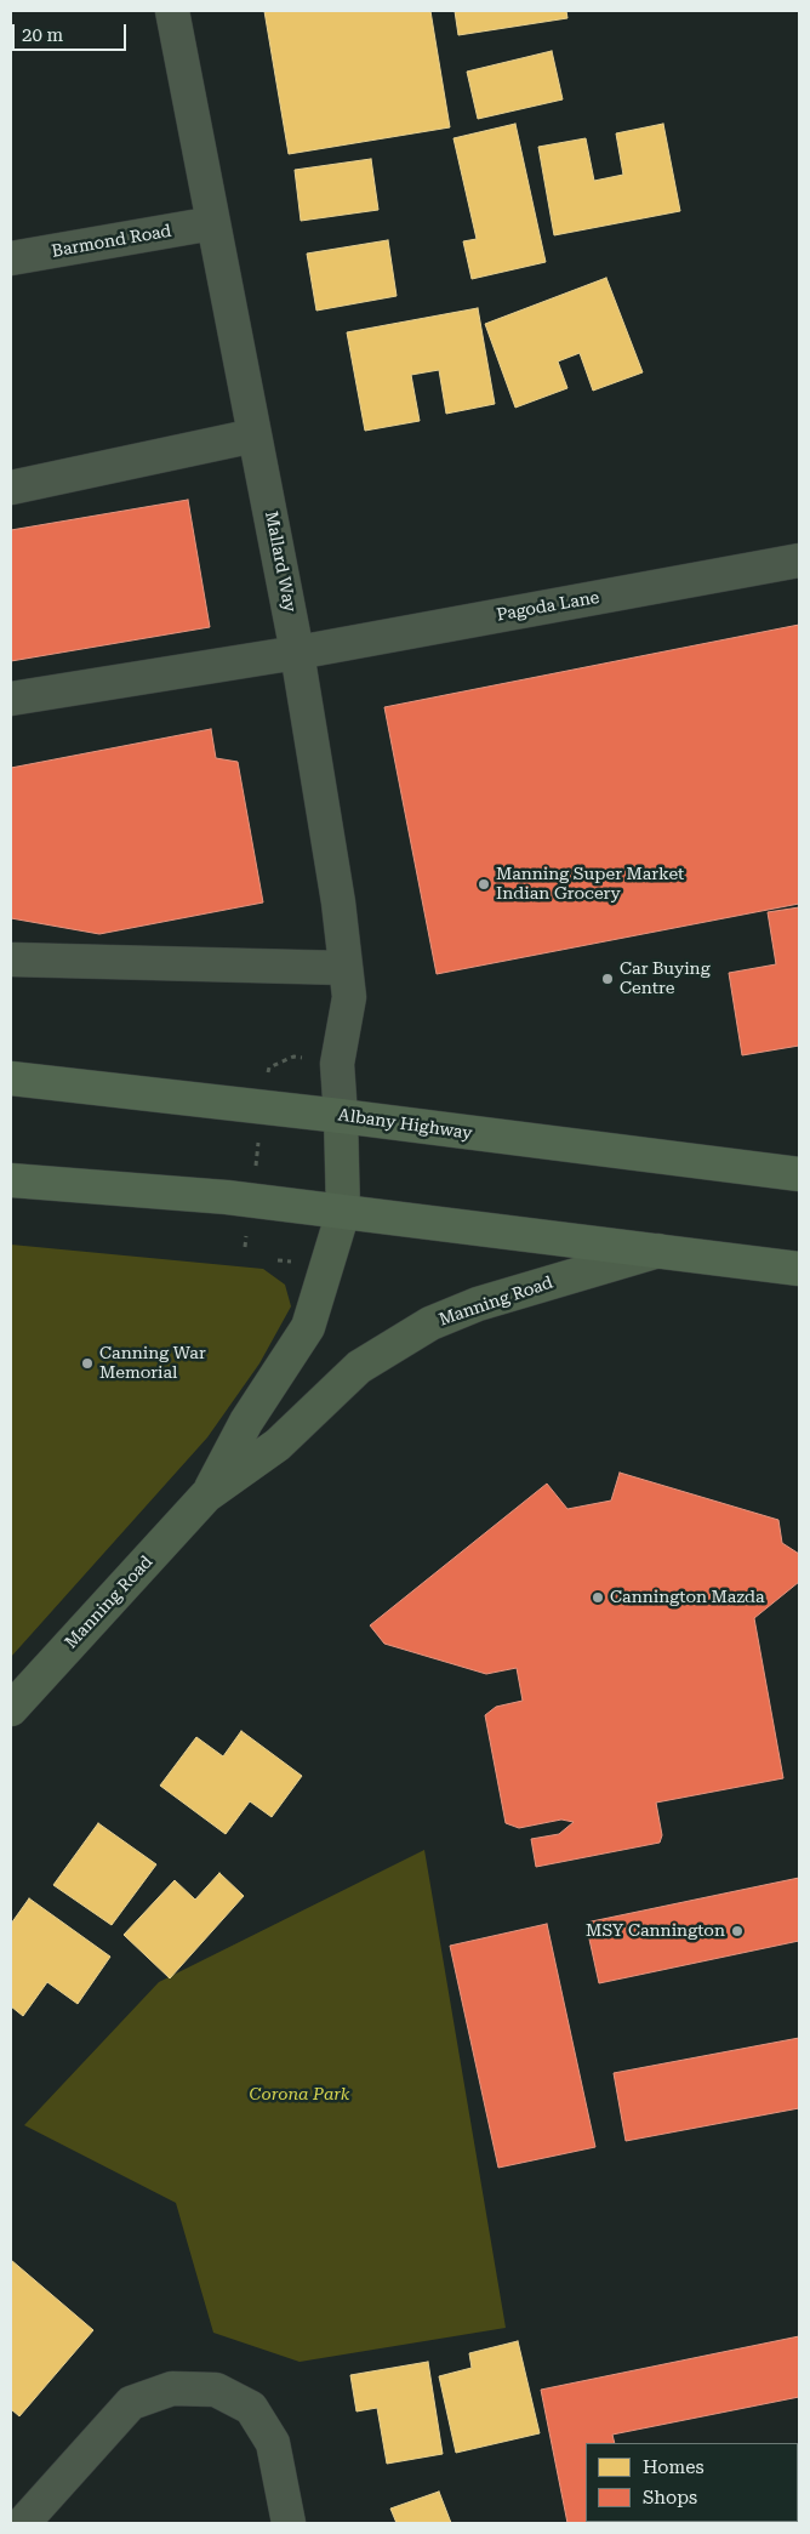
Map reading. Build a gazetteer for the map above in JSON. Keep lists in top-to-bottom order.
{
  "streets": {
    "highway": ["Albany Highway"],
    "main road": ["Manning Road"],
    "street": ["Barmond Road", "Mallard Way", "Pagoda Lane"]
  },
  "crossings": [
    ["Barmond Road", "Mallard Way"],
    ["Mallard Way", "Pagoda Lane"],
    ["Mallard Way", "Albany Highway"],
    ["Mallard Way", "Manning Road"],
    ["Albany Highway", "Manning Road"]
  ],
  "parks": ["Corona Park"],
  "places": [
    "Manning Super Market Indian Grocery",
    "Car Buying Centre",
    "Canning War Memorial",
    "Cannington Mazda",
    "MSY Cannington"
  ],
  "legend": ["Homes", "Shops"],
  "scale_bar": "20 m"
}
